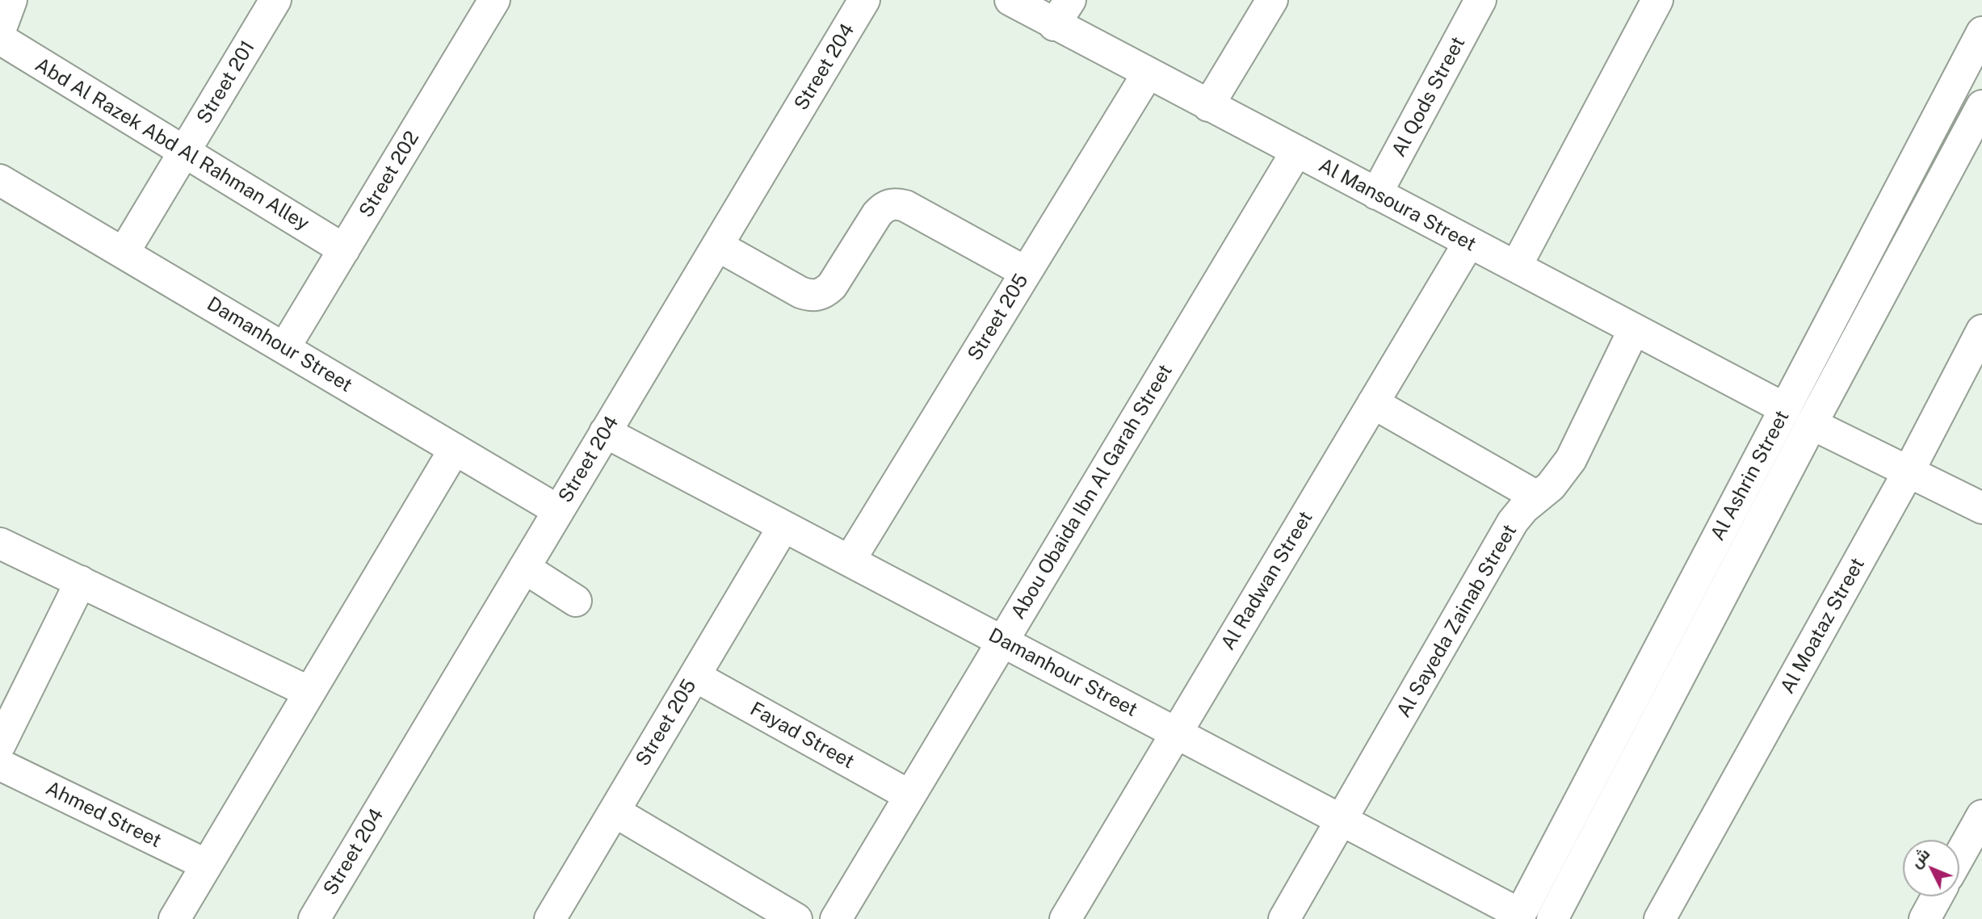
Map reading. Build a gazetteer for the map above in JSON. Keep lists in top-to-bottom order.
{
  "streets": {
    "street": [
      "Street 204",
      "Street 201",
      "Al Qods Street",
      "Abd Al Razek Abd Al Rahman Alley",
      "Street 202",
      "Al Mansoura Street",
      "Street 205",
      "Damanhour Street",
      "Al Ashrin Street",
      "Abou Obaida Ibn Al Garah Street",
      "Al Radwan Street",
      "Al Sayeda Zainab Street",
      "Al Moataz Street",
      "Fayad Street",
      "Ahmed Street"
    ]
  },
  "crossings": [
    ["Street 204", "Damanhour Street"],
    ["Street 201", "Abd Al Razek Abd Al Rahman Alley"],
    ["Street 201", "Damanhour Street"],
    ["Al Qods Street", "Al Mansoura Street"],
    ["Abd Al Razek Abd Al Rahman Alley", "Street 202"],
    ["Street 202", "Damanhour Street"],
    ["Al Mansoura Street", "Street 205"],
    ["Al Mansoura Street", "Al Ashrin Street"],
    ["Al Mansoura Street", "Abou Obaida Ibn Al Garah Street"],
    ["Al Mansoura Street", "Al Radwan Street"],
    ["Al Mansoura Street", "Al Sayeda Zainab Street"],
    ["Street 205", "Damanhour Street"],
    ["Street 205", "Fayad Street"],
    ["Damanhour Street", "Al Ashrin Street"],
    ["Damanhour Street", "Abou Obaida Ibn Al Garah Street"],
    ["Damanhour Street", "Al Radwan Street"],
    ["Damanhour Street", "Al Sayeda Zainab Street"],
    ["Abou Obaida Ibn Al Garah Street", "Fayad Street"]
  ],
  "north": "top left"
}
